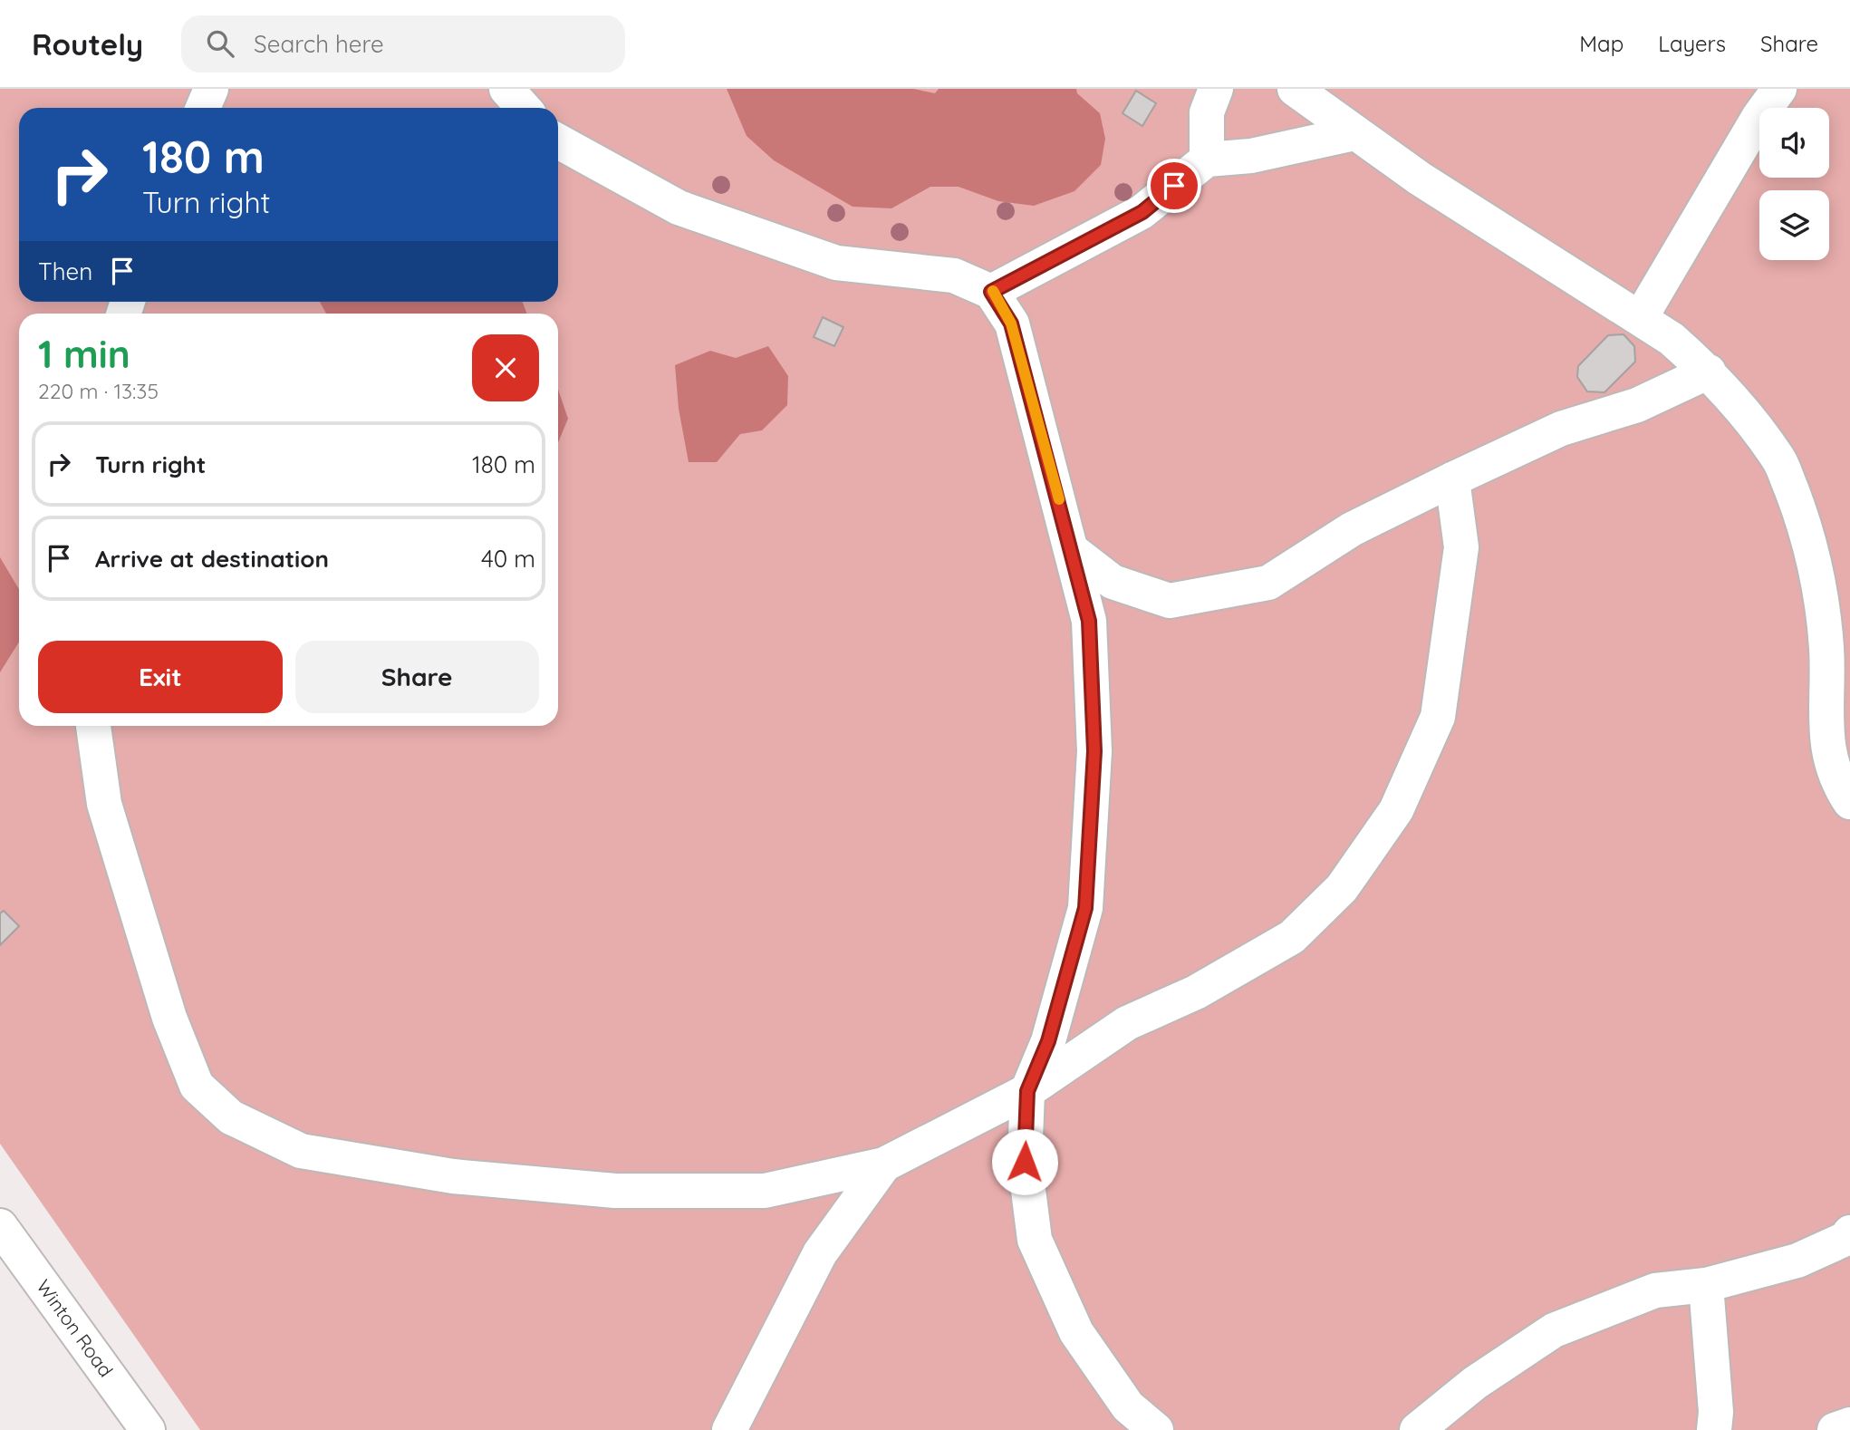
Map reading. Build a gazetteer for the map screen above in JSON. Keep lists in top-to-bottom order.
{
  "streets": {
    "street": ["Winton Road"]
  },
  "page": {
    "header": "Routely",
    "search": "Search here",
    "nav": ["Map", "Layers", "Share"],
    "turn": ["180 m", "Turn right"],
    "then": "Then",
    "heading": ["1 min", "220 m · 13:35"],
    "list": [
      {
        "name": "Turn right",
        "value": "180 m"
      },
      {
        "name": "Arrive at destination",
        "value": "40 m"
      }
    ],
    "buttons": ["Exit", "Share"]
  }
}
